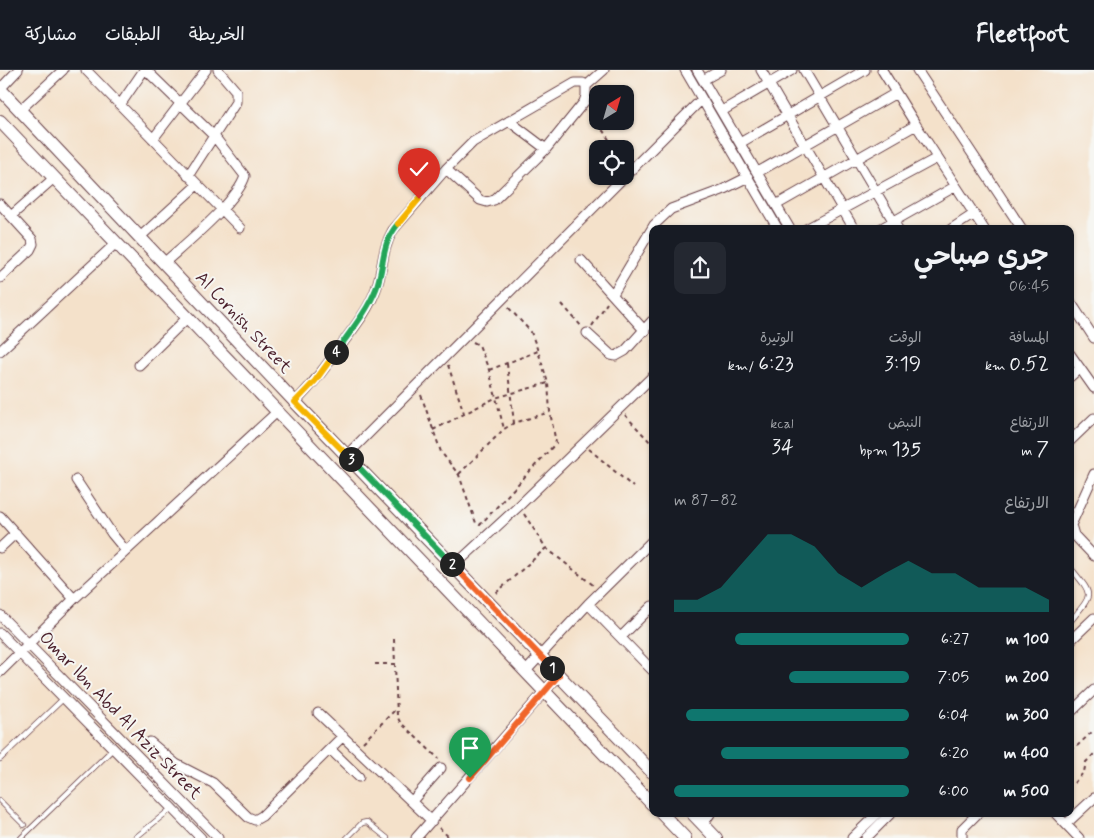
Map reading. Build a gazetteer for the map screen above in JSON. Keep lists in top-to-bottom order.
{
  "streets": {
    "main road": ["Al Cornish Street"],
    "street": ["Omar Ibn Abd Al Aziz Street"]
  },
  "north": "top right",
  "page": {
    "header": "Fleetfoot",
    "nav": ["الخريطة", "الطبقات", "مشاركة"],
    "heading": ["جري صباحي", "06:45"],
    "stats": [
      ["المسافة", "0.52 km"],
      ["الوقت", "3:19"],
      ["الوتيرة", "6:23 /km"],
      ["الارتفاع", "7 m"],
      ["النبض", "135 bpm"],
      ["kcal", "34"]
    ],
    "pins": [
      "4",
      "3",
      "2",
      "1"
    ],
    "chart": ["الارتفاع", "82–87 m"],
    "list": [
      {
        "name": "100 m",
        "note": "6:27"
      },
      {
        "name": "200 m",
        "note": "7:05"
      },
      {
        "name": "300 m",
        "note": "6:04"
      },
      {
        "name": "400 m",
        "note": "6:20"
      },
      {
        "name": "500 m",
        "note": "6:00"
      }
    ]
  }
}
